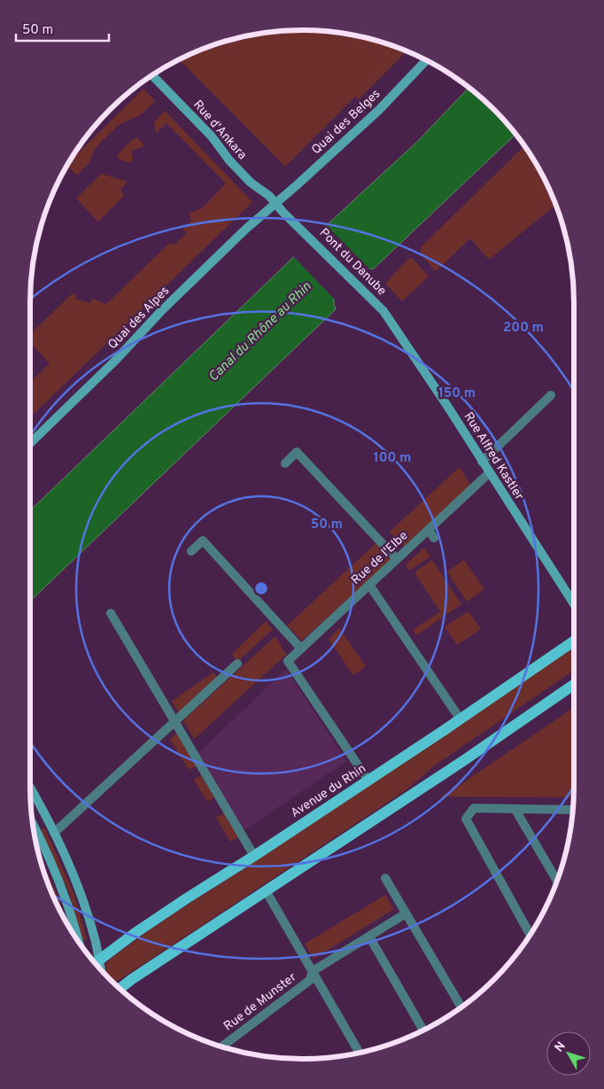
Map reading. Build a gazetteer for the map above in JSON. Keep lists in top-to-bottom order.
{
  "streets": {
    "main road": [
      "Quai des Belges",
      "Rue d'Ankara",
      "Pont du Danube",
      "Quai des Alpes",
      "Rue Alfred Kastler",
      "Avenue du Rhin"
    ],
    "street": ["Rue de l'Elbe", "Rue de Munster"]
  },
  "crossings": [
    ["Quai des Belges", "Rue d'Ankara"],
    ["Quai des Belges", "Pont du Danube"],
    ["Quai des Belges", "Quai des Alpes"],
    ["Rue d'Ankara", "Pont du Danube"],
    ["Rue d'Ankara", "Quai des Alpes"],
    ["Pont du Danube", "Quai des Alpes"],
    ["Pont du Danube", "Rue Alfred Kastler"],
    ["Rue Alfred Kastler", "Rue de l'Elbe"],
    ["Rue de l'Elbe", "Avenue du Rhin"]
  ],
  "water": ["Canal du Rhône au Rhin"],
  "scale_bar": "50 m",
  "north": "top left",
  "rings": [
    "200 m",
    "150 m",
    "100 m",
    "50 m"
  ]
}
